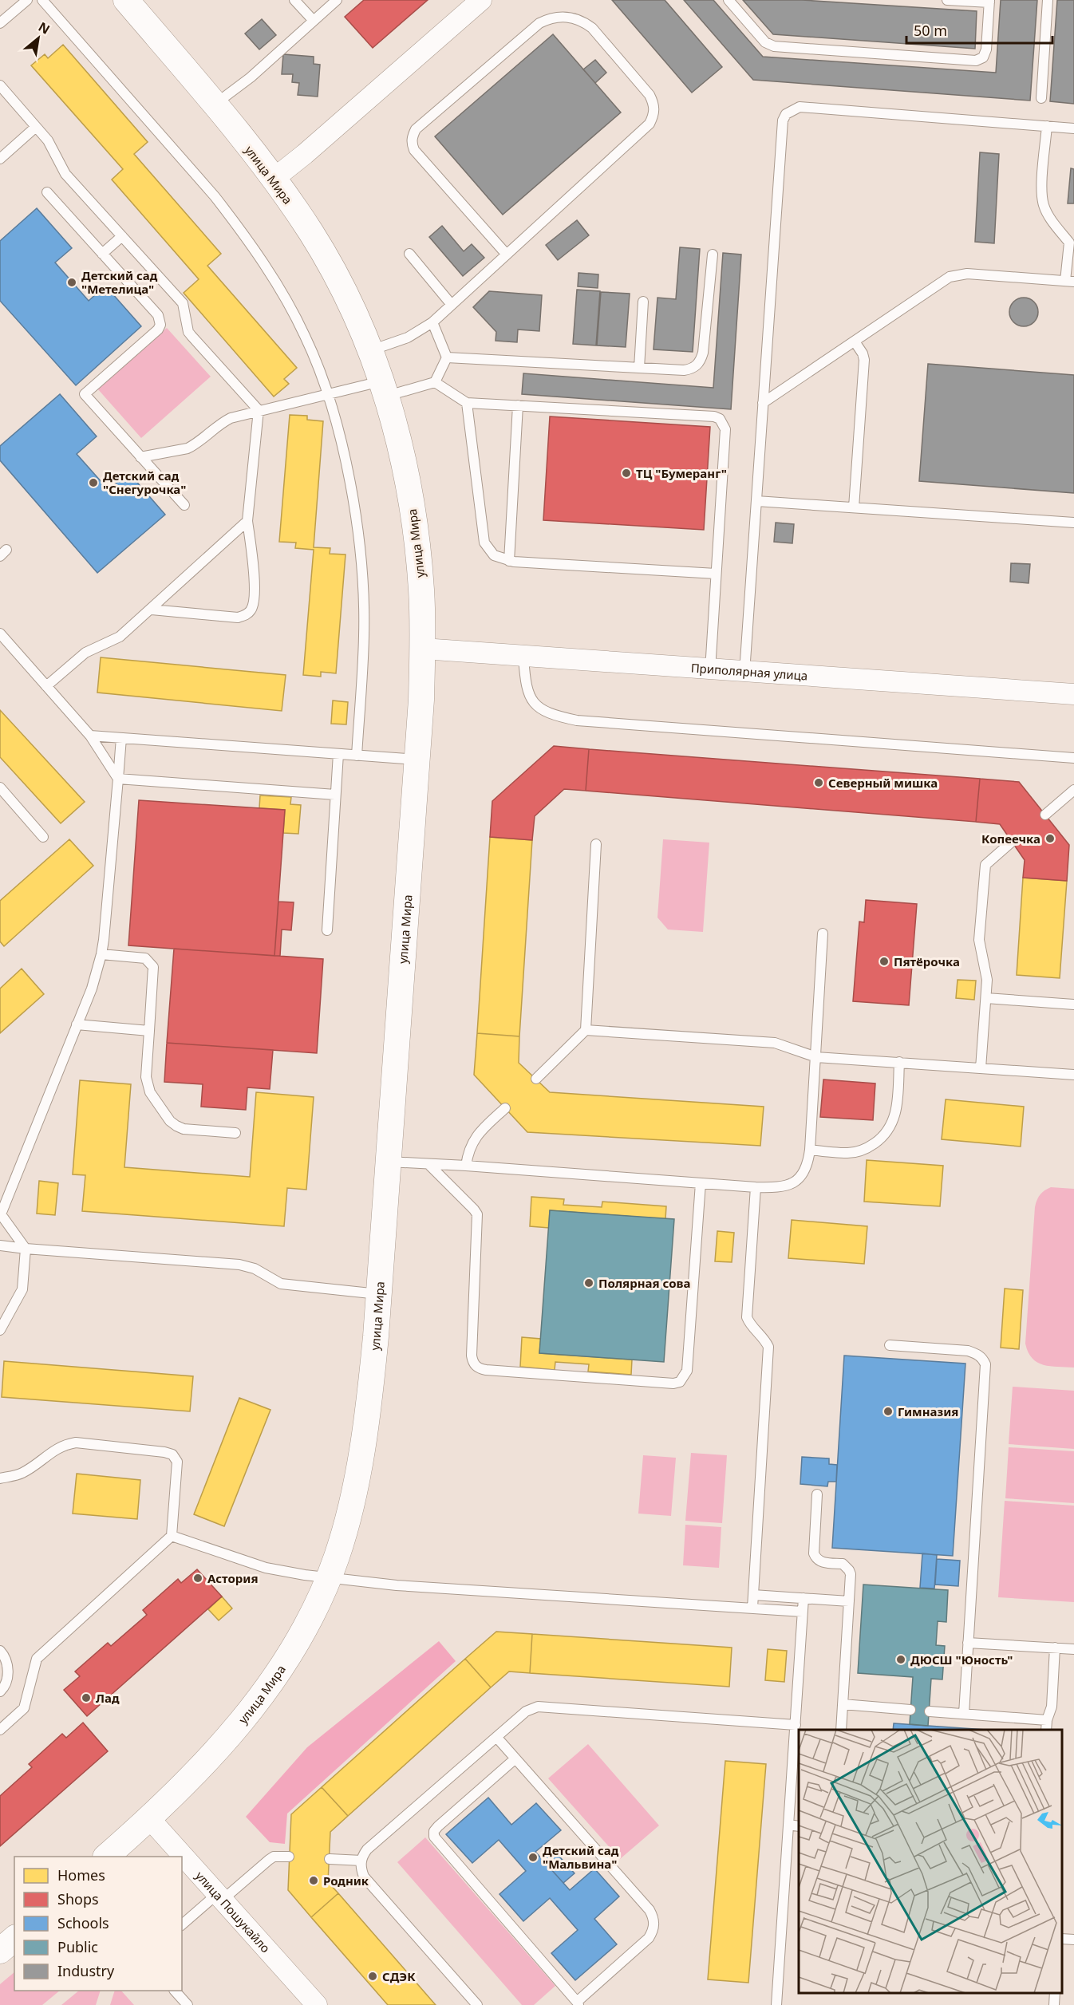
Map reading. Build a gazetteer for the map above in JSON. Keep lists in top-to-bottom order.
{
  "streets": {
    "street": ["улица Мира", "Приполярная улица", "улица Пошукайло"]
  },
  "crossings": [
    ["улица Мира", "Приполярная улица"],
    ["улица Мира", "улица Пошукайло"]
  ],
  "places": [
    "Детский сад \"Метелица\"",
    "ТЦ \"Бумеранг\"",
    "Детский сад \"Снегурочка\"",
    "Северный мишка",
    "Копеечка",
    "Пятёрочка",
    "Полярная сова",
    "Гимназия",
    "Астория",
    "ДЮСШ \"Юность\"",
    "Лад",
    "Детский сад \"Мальвина\"",
    "Родник",
    "СДЭК"
  ],
  "legend": [
    "Homes",
    "Shops",
    "Schools",
    "Public",
    "Industry"
  ],
  "scale_bar": "50 m",
  "north": "top right"
}
